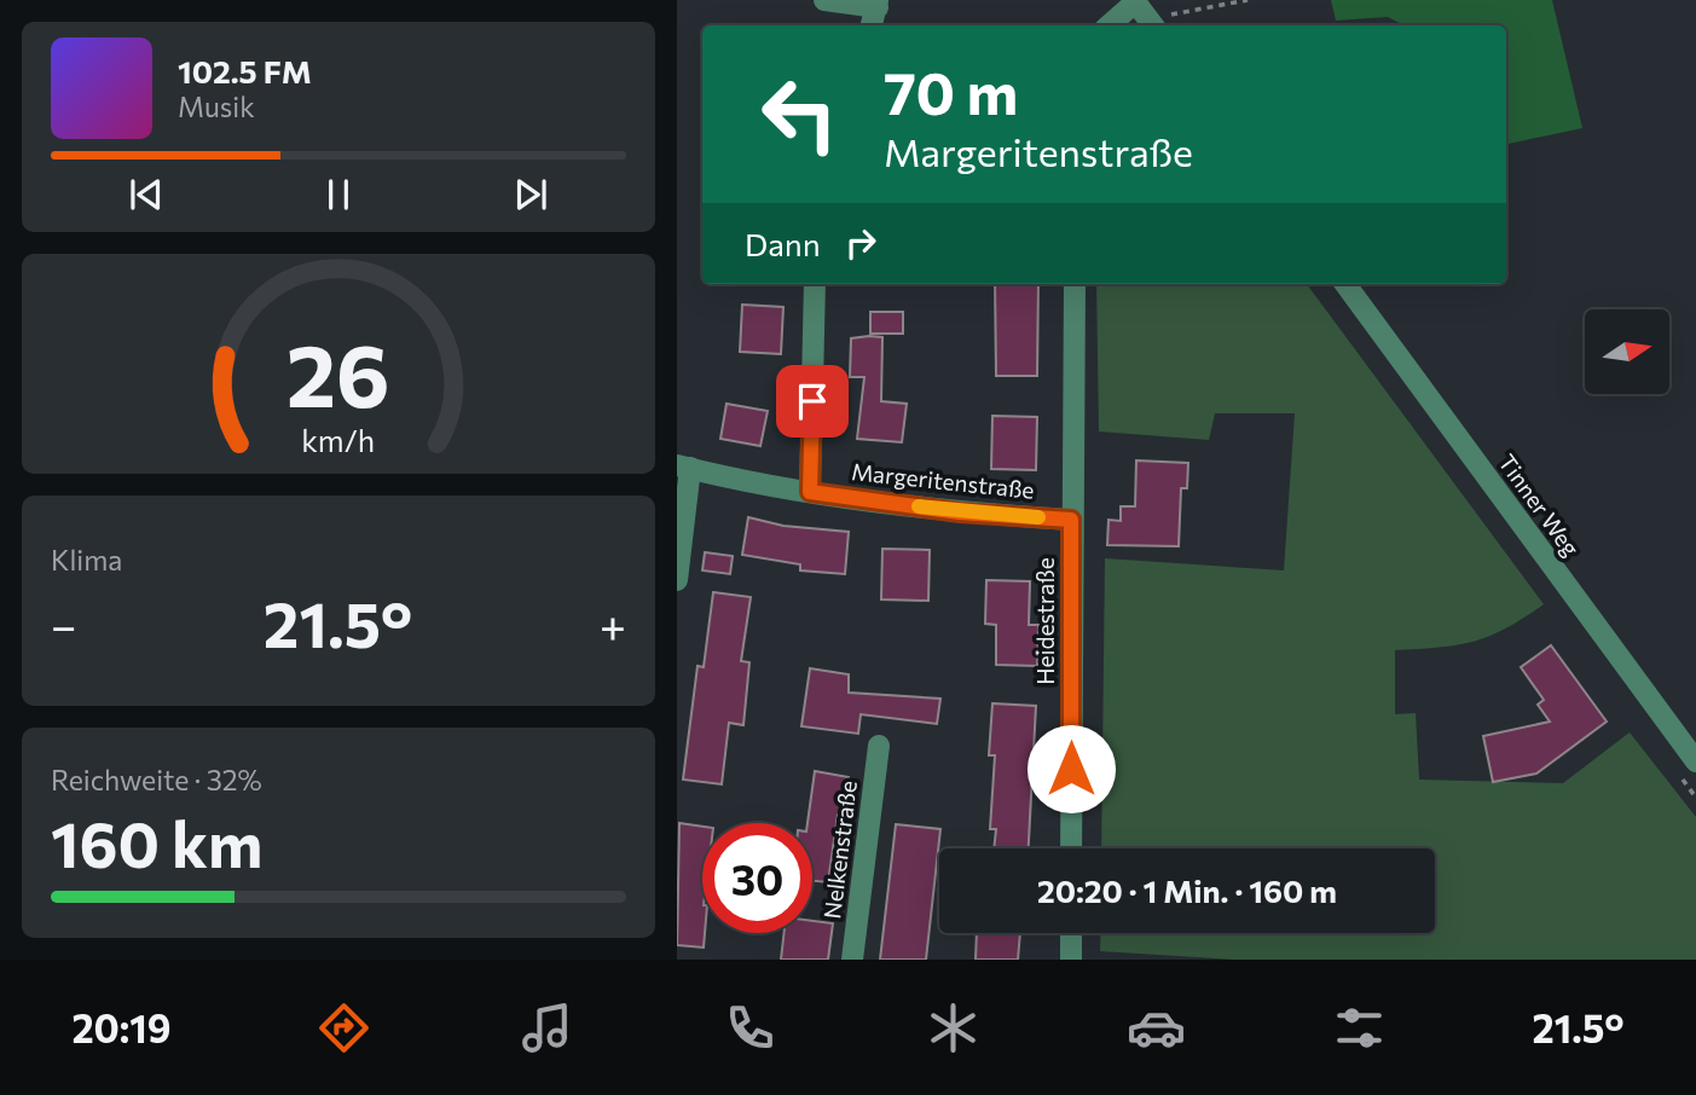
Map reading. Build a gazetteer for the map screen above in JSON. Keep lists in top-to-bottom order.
{
  "streets": {
    "street": [
      "Margeritenstraße",
      "Tinner Weg",
      "Heidestraße",
      "Nelkenstraße"
    ]
  },
  "crossings": [
    ["Margeritenstraße", "Heidestraße"]
  ],
  "north": "right",
  "page": {
    "turn": ["70 m", "Margeritenstraße"],
    "song": ["102.5 FM", "Musik"],
    "then": "Dann",
    "tile": [
      "Klima",
      ["Reichweite · 32%", "160 km"]
    ],
    "heat": ["−", "21.5°", "+"],
    "limit": "30",
    "trip": "20:20 · 1 Min. · 160 m",
    "tabs": ["20:19", "21.5°"],
    "gauge": ["26", "km/h"]
  }
}
